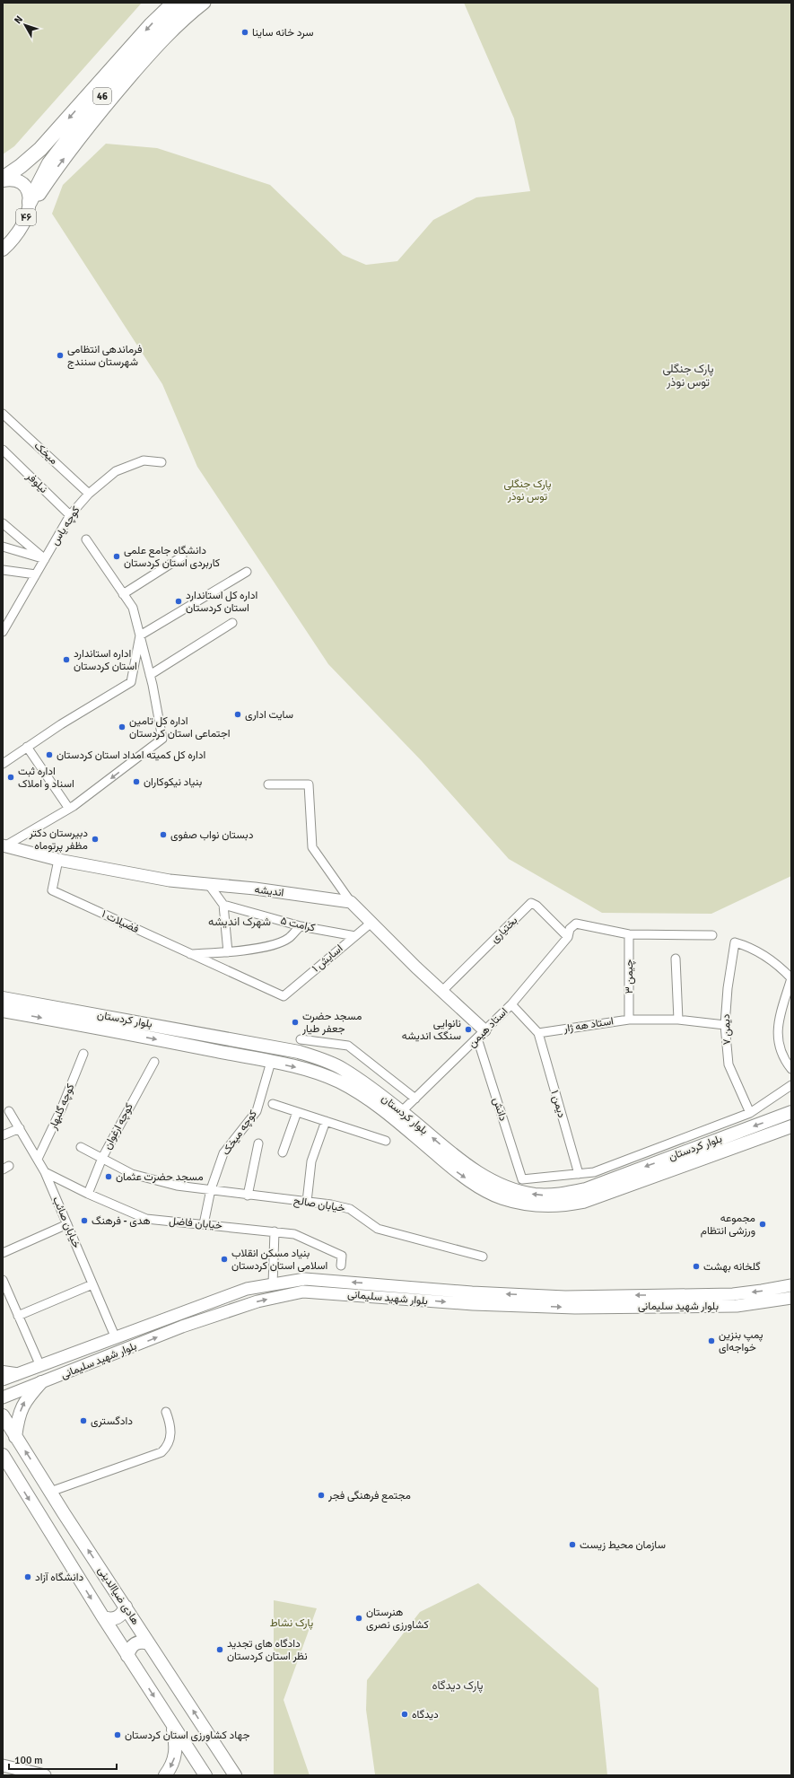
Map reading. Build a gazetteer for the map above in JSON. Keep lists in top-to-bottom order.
{
  "streets": {
    "highway": ["46"],
    "main road": [
      "۴۶",
      "اندیشه",
      "بلوار کردستان",
      "بلوار شهید سلیمانی",
      "هادی ضیاالدینی"
    ],
    "street": [
      "میخک",
      "نیلوفر",
      "کوچه یاس",
      "فضیلات ۱",
      "کرامت ۵",
      "بختیاری",
      "اسایش ۱",
      "چیمن ۳",
      "استاد هه ژار",
      "استاد هیمن",
      "دیمن ۷",
      "دیمن ۱",
      "کوچه گلبهار",
      "دانش",
      "کوچه ارغوان",
      "کوچه میخک",
      "خیابان صالح",
      "خیابان صائب",
      "خیابان فاضل"
    ]
  },
  "crossings": [
    ["46", "۴۶"],
    ["میخک", "کوچه یاس"],
    ["نیلوفر", "کوچه یاس"],
    ["اندیشه", "فضیلات ۱"],
    ["فضیلات ۱", "کرامت ۵"],
    ["فضیلات ۱", "اسایش ۱"],
    ["کرامت ۵", "اسایش ۱"],
    ["بختیاری", "استاد هیمن"],
    ["چیمن ۳", "استاد هه ژار"],
    ["چیمن ۳", "استاد هیمن"],
    ["بلوار کردستان", "استاد هیمن"],
    ["بلوار کردستان", "کوچه میخک"],
    ["استاد هه ژار", "دیمن ۷"],
    ["استاد هه ژار", "دیمن ۱"],
    ["استاد هیمن", "دانش"],
    ["دیمن ۱", "دانش"],
    ["کوچه گلبهار", "خیابان صائب"],
    ["کوچه ارغوان", "خیابان صالح"],
    ["کوچه ارغوان", "خیابان فاضل"],
    ["کوچه میخک", "خیابان صالح"],
    ["کوچه میخک", "خیابان فاضل"],
    ["خیابان صائب", "خیابان فاضل"],
    ["خیابان صائب", "بلوار شهید سلیمانی"]
  ],
  "districts": ["پارک جنگلی توس نوذر", "شهرک اندیشه", "پارک دیدگاه"],
  "parks": ["پارک جنگلی توس نوذر", "پارک نشاط"],
  "places": [
    "سرد خانه ساینا",
    "فرماندهی انتظامی شهرستان سنندج",
    "دانشگاه جامع علمی کاربردی استان کردستان",
    "اداره کل استاندارد استان کردستان",
    "اداره استاندارد استان کردستان",
    "سایت اداری",
    "اداره کل تامین اجتماعی استان کردستان",
    "اداره کل کمیته امداد استان کردستان",
    "اداره ثبت اسناد و املاک",
    "بنیاد نیکوکاران",
    "دبستان نواب صفوی",
    "دبیرستان دکتر مظفر پرتوماه",
    "مسجد حضرت جعفر طیار",
    "نانوایی سنگک اندیشه",
    "مسجد حضرت عثمان",
    "هدی - فرهنگ",
    "مجموعه ورزشی انتظام",
    "بنیاد مسکن انقلاب اسلامی استان کردستان",
    "گلخانه بهشت",
    "پمپ بنزین خواجه‌ای",
    "دادگستری",
    "مجتمع فرهنگی فجر",
    "سازمان محیط زیست",
    "دانشگاه آزاد",
    "هنرستان کشاورزی نصری",
    "دادگاه های تجدید نظر استان کردستان",
    "دیدگاه",
    "جهاد کشاورزی استان کردستان"
  ],
  "scale_bar": "100 m",
  "north": "top left"
}
